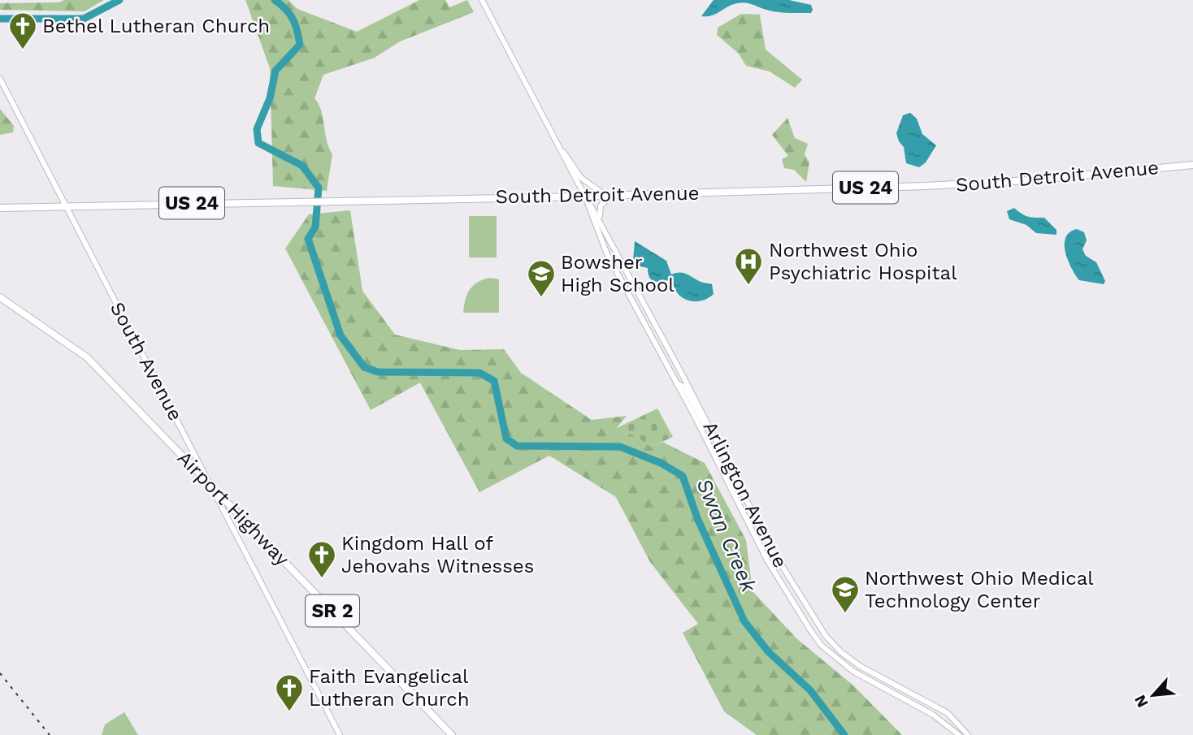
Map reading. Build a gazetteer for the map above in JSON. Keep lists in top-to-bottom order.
{
  "streets": {
    "main road": [
      "South Detroit Avenue",
      "US 24",
      "Airport Highway",
      "SR 2"
    ],
    "street": ["South Avenue", "Arlington Avenue"]
  },
  "crossings": [
    ["South Detroit Avenue", "South Avenue"],
    ["South Detroit Avenue", "Arlington Avenue"],
    ["South Avenue", "Airport Highway"]
  ],
  "water": ["Swan Creek"],
  "places": {
    "church": ["Bethel Lutheran Church", "Kingdom Hall of Jehovahs Witnesses", "Faith Evangelical Lutheran Church"],
    "hospital": ["Northwest Ohio Psychiatric Hospital"],
    "school or university": ["Bowsher High School", "Northwest Ohio Medical Technology Center"]
  },
  "north": "bottom left"
}
